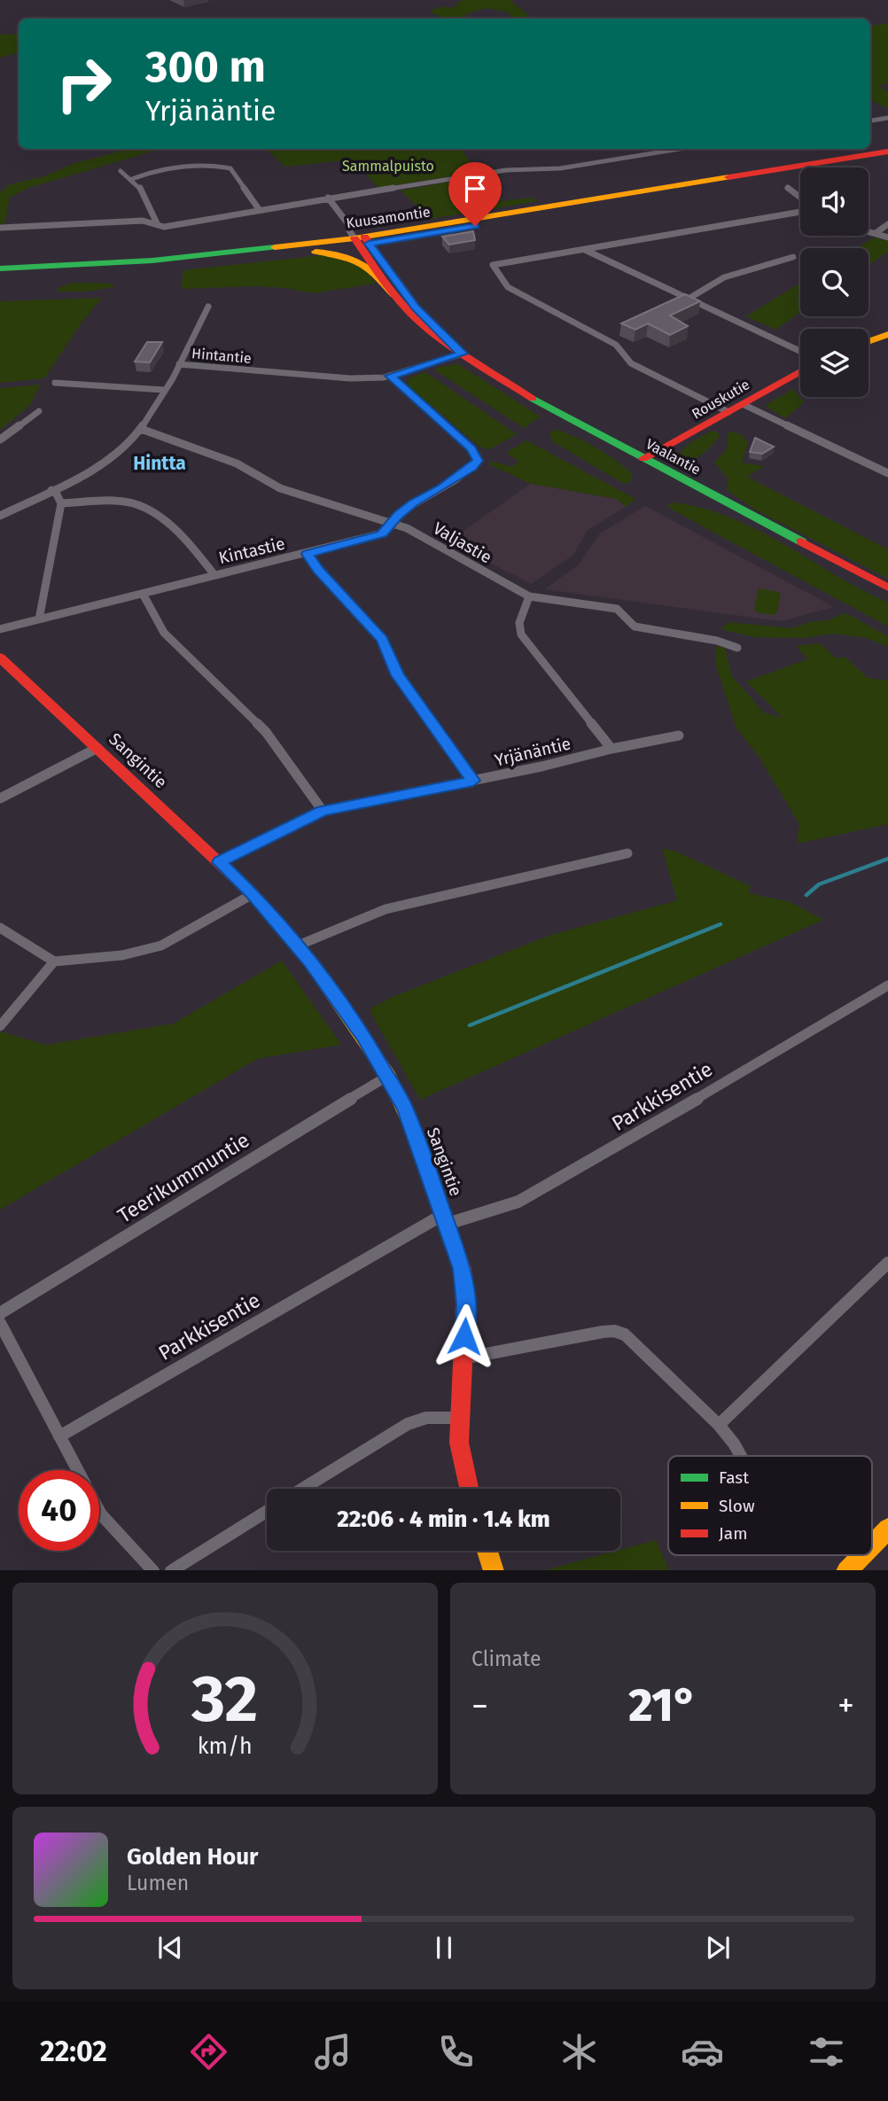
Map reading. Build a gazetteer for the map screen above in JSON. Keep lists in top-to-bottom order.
{
  "streets": {
    "main road": [
      "Kuusamontie",
      "Rouskutie",
      "Vaalantie",
      "Sangintie"
    ],
    "street": [
      "Hintantie",
      "Valjastie",
      "Kintastie",
      "Yrjänäntie",
      "Parkkisentie",
      "Teerikummuntie"
    ]
  },
  "crossings": [
    ["Kuusamontie", "Vaalantie"],
    ["Hintantie", "Vaalantie"],
    ["Hintantie", "Valjastie"],
    ["Hintantie", "Kintastie"],
    ["Rouskutie", "Vaalantie"],
    ["Valjastie", "Kintastie"],
    ["Yrjänäntie", "Sangintie"],
    ["Sangintie", "Parkkisentie"],
    ["Sangintie", "Teerikummuntie"]
  ],
  "districts": ["Hintta"],
  "parks": ["Sammalpuisto"],
  "legend": ["Fast", "Slow", "Jam"],
  "page": {
    "turn": ["300 m", "Yrjänäntie"],
    "limit": "40",
    "trip": "22:06 · 4 min · 1.4 km",
    "tile": "Climate",
    "heat": ["−", "21°", "+"],
    "song": ["Golden Hour", "Lumen"],
    "tabs": "22:02",
    "gauge": ["32", "km/h"]
  }
}
